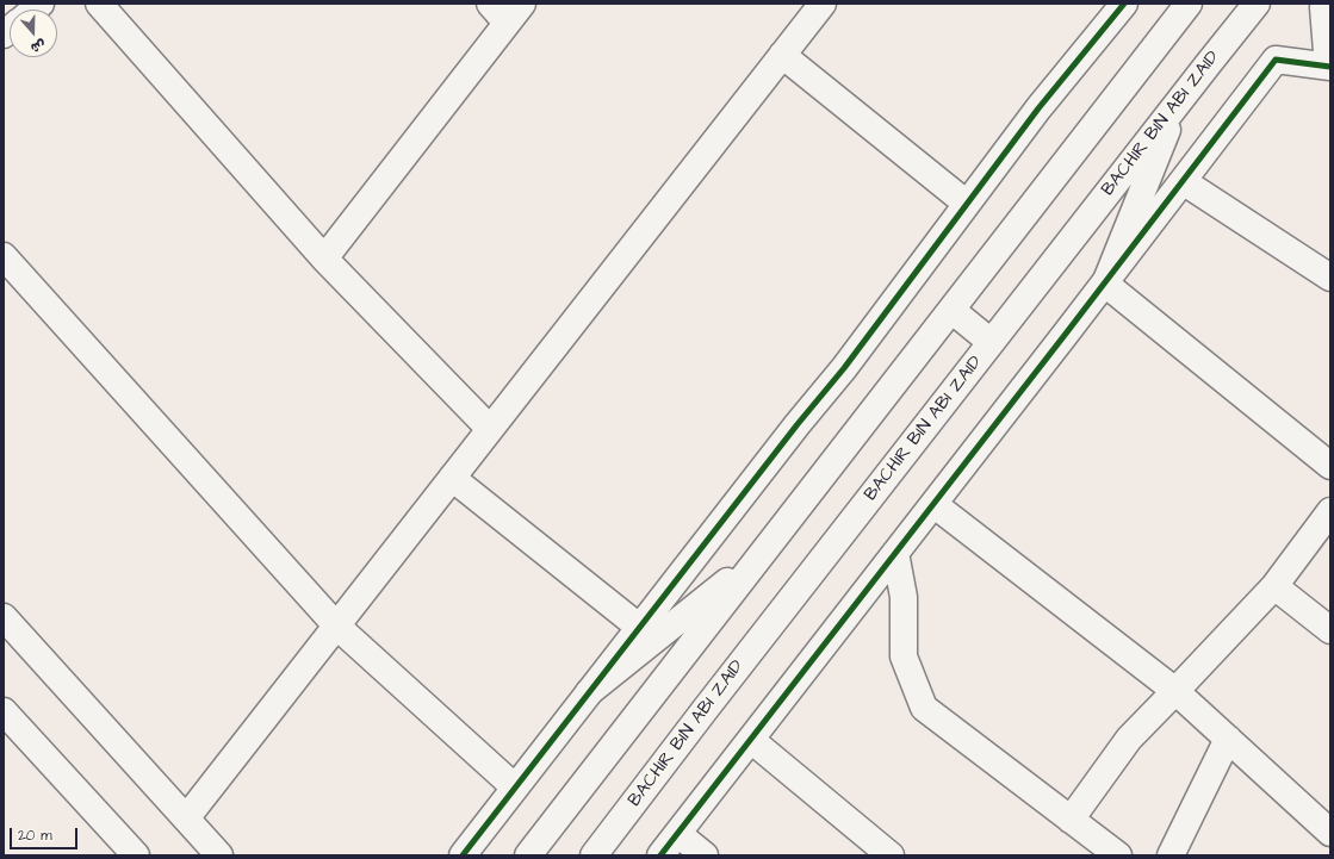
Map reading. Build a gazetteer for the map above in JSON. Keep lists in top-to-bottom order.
{
  "streets": {
    "street": ["BACHIR BIN ABI ZAID"]
  },
  "scale_bar": "20 m",
  "north": "bottom"
}
